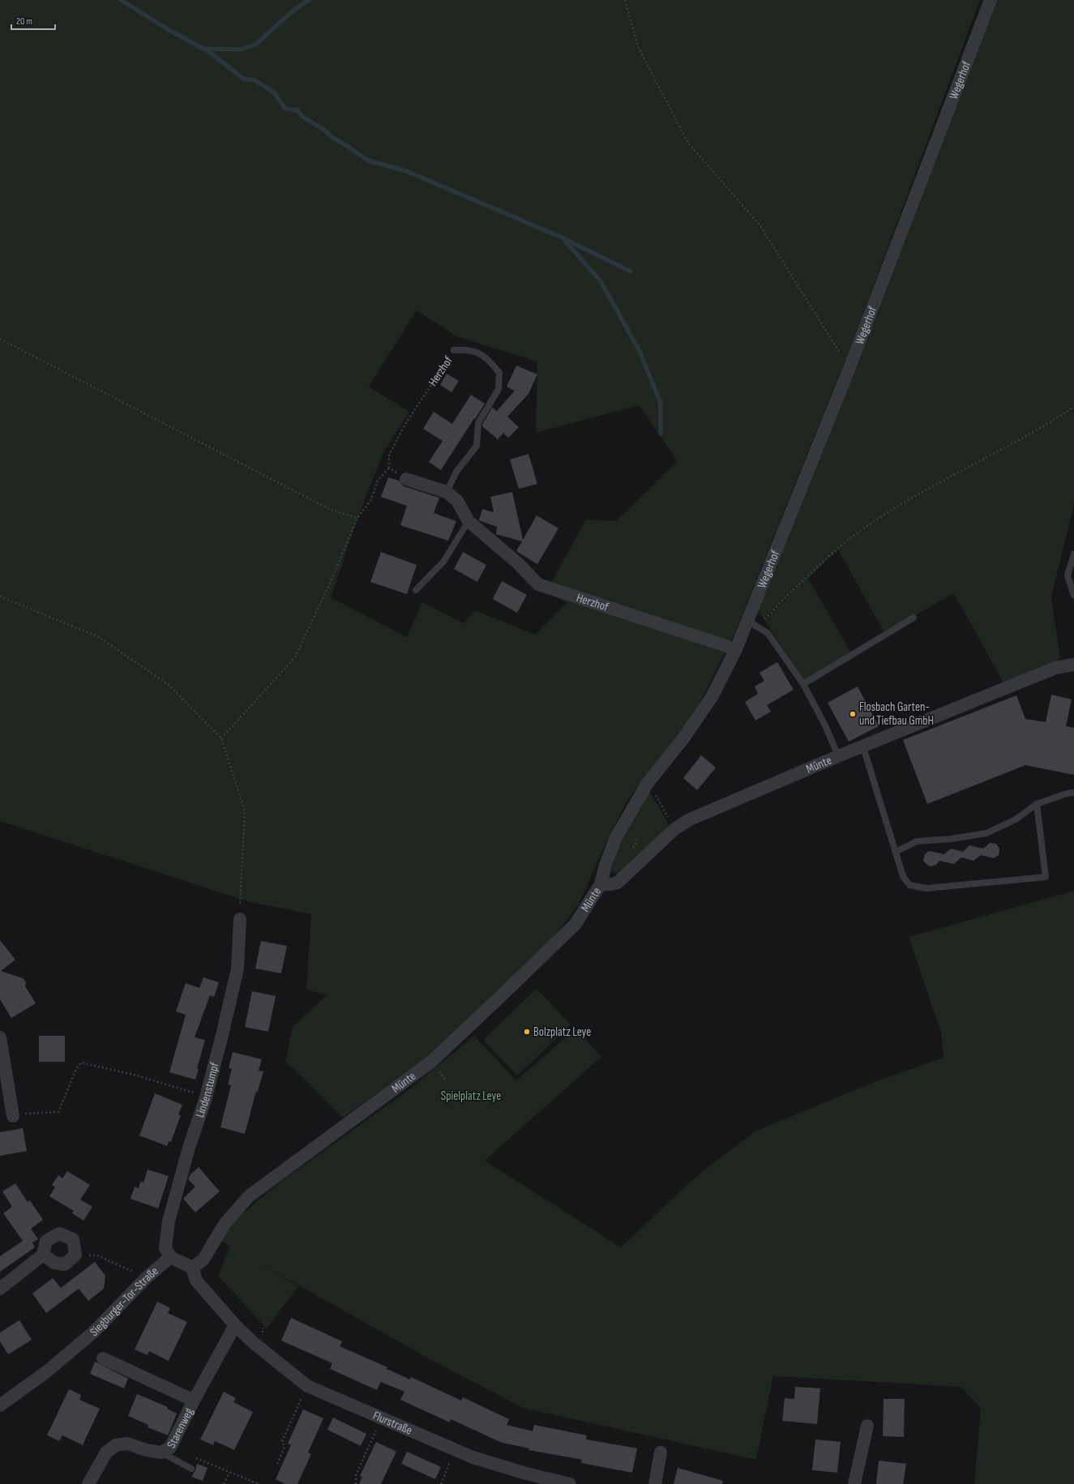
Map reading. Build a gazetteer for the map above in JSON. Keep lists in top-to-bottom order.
{
  "streets": {
    "street": [
      "Wegerhof",
      "Herzhof",
      "Münte",
      "Lindenstumpf",
      "Siegburger-Tor-Straße",
      "Flurstraße",
      "Starenweg"
    ]
  },
  "crossings": [
    ["Wegerhof", "Herzhof"],
    ["Wegerhof", "Münte"],
    ["Münte", "Siegburger-Tor-Straße"],
    ["Lindenstumpf", "Siegburger-Tor-Straße"],
    ["Flurstraße", "Starenweg"]
  ],
  "parks": ["Spielplatz Leye"],
  "places": ["Flosbach Garten- und Tiefbau GmbH", "Bolzplatz Leye"],
  "scale_bar": "20 m"
}
